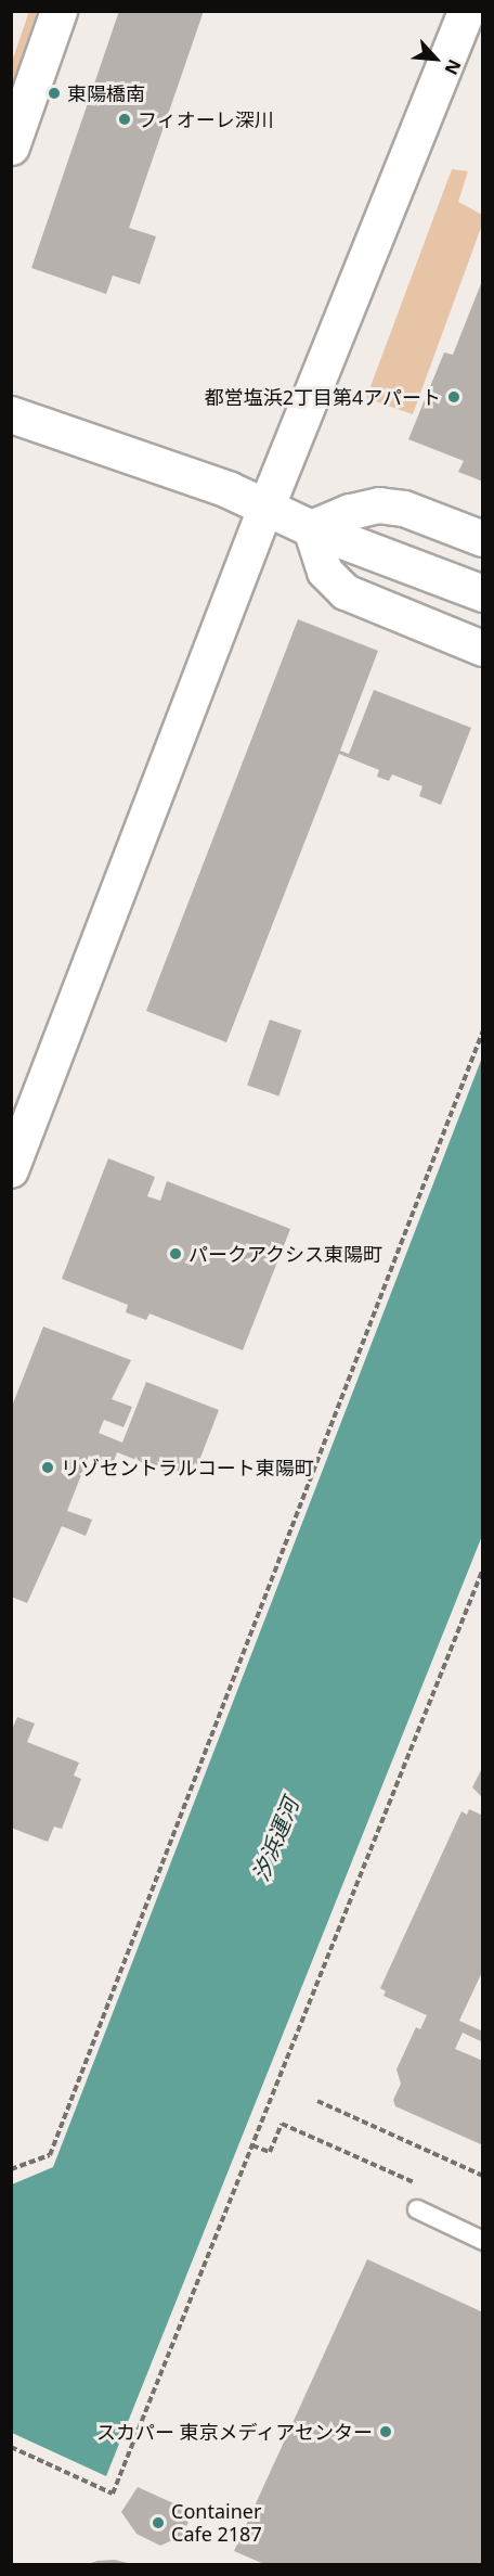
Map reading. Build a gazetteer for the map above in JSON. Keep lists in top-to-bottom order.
{
  "water": ["汐浜運河"],
  "places": [
    "東陽橋南",
    "フィオーレ深川",
    "都営塩浜2丁目第4アパート",
    "パークアクシス東陽町",
    "リゾセントラルコート東陽町",
    "スカパー 東京メディアセンター",
    "Container Cafe 2187"
  ],
  "north": "bottom right"
}
